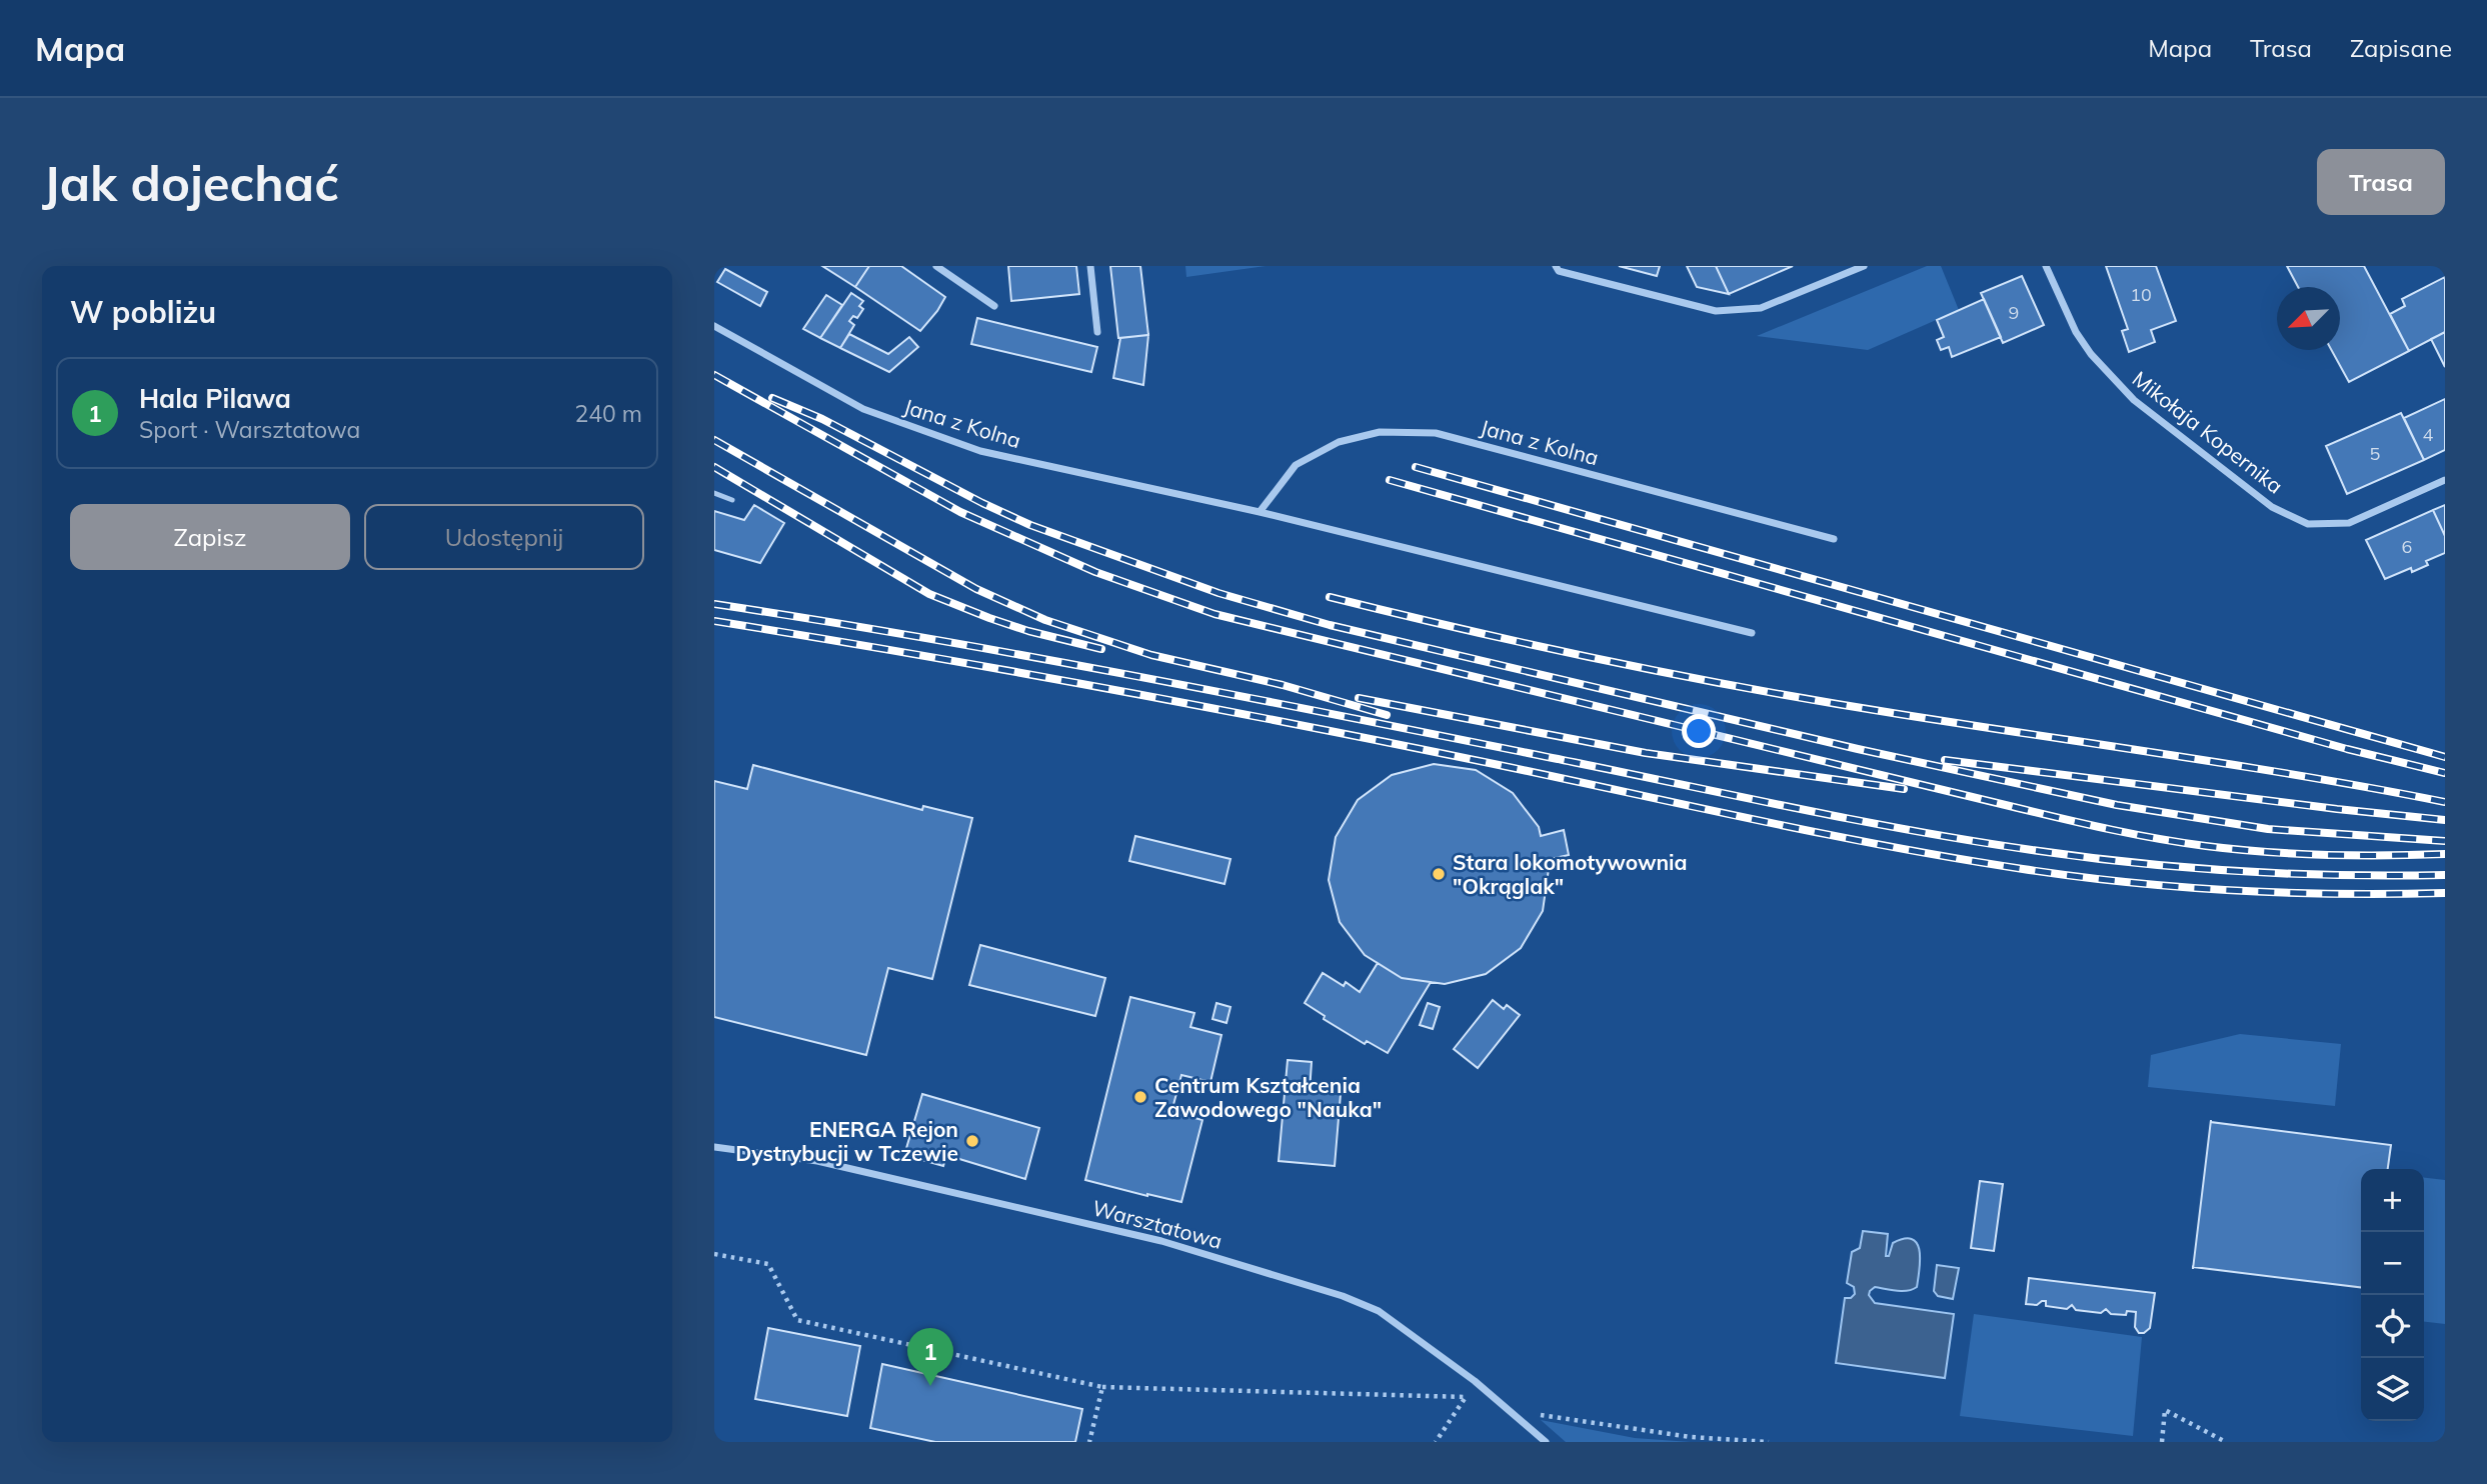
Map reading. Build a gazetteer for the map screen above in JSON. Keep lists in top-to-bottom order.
{
  "streets": {
    "street": ["Jana z Kolna", "Mikołaja Kopernika", "Warsztatowa"]
  },
  "places": ["Stara lokomotywownia \"Okrąglak\"", "Centrum Kształcenia Zawodowego \"Nauka\"", "ENERGA Rejon Dystrybucji w Tczewie"],
  "house_numbers": [
    "10",
    "9",
    "4",
    "5",
    "6"
  ],
  "north": "bottom left",
  "page": {
    "header": "Mapa",
    "nav": ["Mapa", "Trasa", "Zapisane"],
    "buttons": [
      "Trasa",
      ["Zapisz", "Udostępnij"]
    ],
    "title": "Jak dojechać",
    "heading": "W pobliżu",
    "list": [
      {
        "mark": "1",
        "name": "Hala Pilawa",
        "note": "Sport · Warsztatowa",
        "value": "240 m"
      }
    ],
    "map_buttons": ["+", "−"],
    "pins": "1"
  }
}
